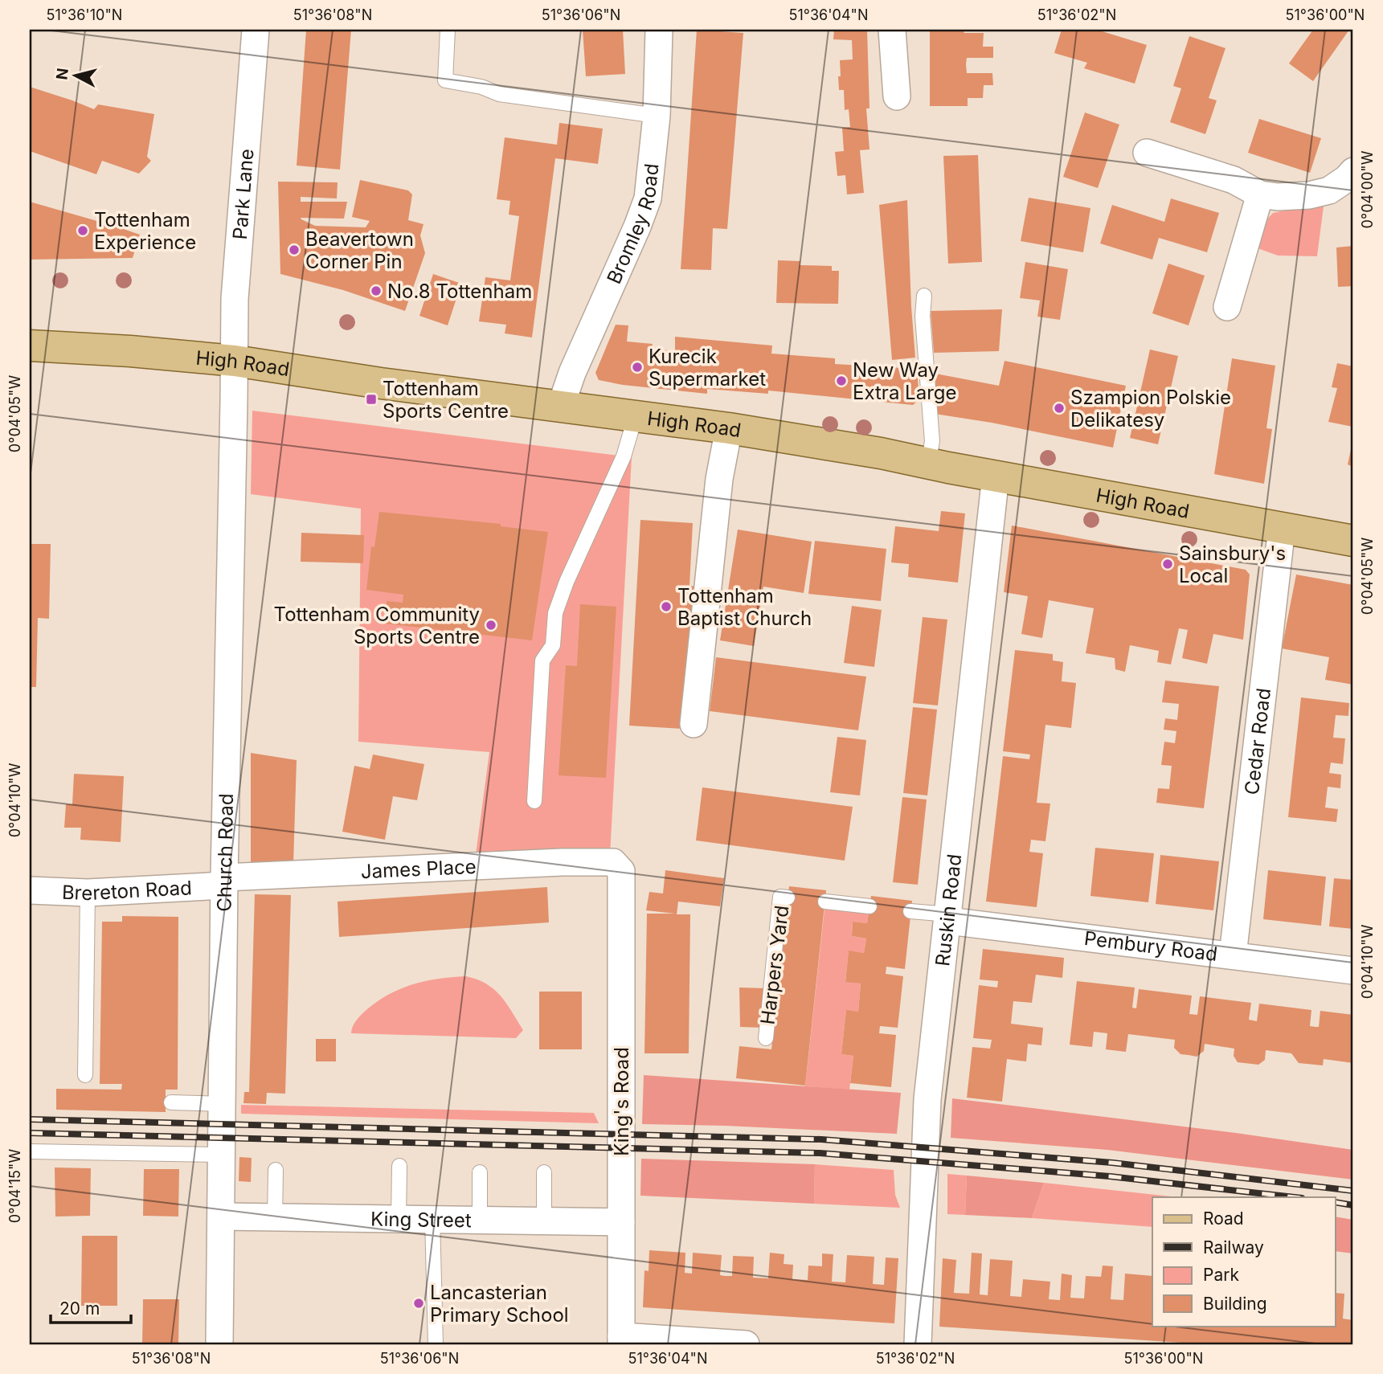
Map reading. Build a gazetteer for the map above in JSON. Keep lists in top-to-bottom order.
{
  "streets": {
    "main road": ["High Road"],
    "street": [
      "Park Lane",
      "Bromley Road",
      "Cedar Road",
      "Church Road",
      "James Place",
      "Brereton Road",
      "Ruskin Road",
      "Pembury Road",
      "King's Road",
      "King Street"
    ],
    "lane": ["Harpers Yard"]
  },
  "crossings": [
    ["Park Lane", "High Road"],
    ["Park Lane", "Church Road"],
    ["Bromley Road", "High Road"],
    ["High Road", "Cedar Road"],
    ["High Road", "Church Road"],
    ["High Road", "Ruskin Road"],
    ["Cedar Road", "Pembury Road"],
    ["Church Road", "James Place"],
    ["Church Road", "Brereton Road"],
    ["Church Road", "King Street"],
    ["James Place", "Brereton Road"],
    ["James Place", "King's Road"],
    ["Ruskin Road", "Pembury Road"],
    ["King's Road", "King Street"]
  ],
  "places": {
    "other": [
      "Tottenham Experience",
      "Beavertown Corner Pin",
      "No.8 Tottenham",
      "Kurecik Supermarket",
      "New Way Extra Large",
      "Szampion Polskie Delikatesy",
      "Sainsbury's Local",
      "Tottenham Baptist Church",
      "Tottenham Community Sports Centre",
      "Lancasterian Primary School"
    ],
    "transit": ["Tottenham Sports Centre"]
  },
  "legend": [
    "Road",
    "Railway",
    "Park",
    "Building"
  ],
  "scale_bar": "20 m",
  "north": "left",
  "coordinates": [
    "51°36'10\"N",
    "51°36'08\"N",
    "51°36'06\"N",
    "51°36'04\"N",
    "51°36'02\"N",
    "51°36'00\"N",
    "0°04'00\"W",
    "0°04'05\"W",
    "0°04'10\"W",
    "0°04'15\"W"
  ]
}
